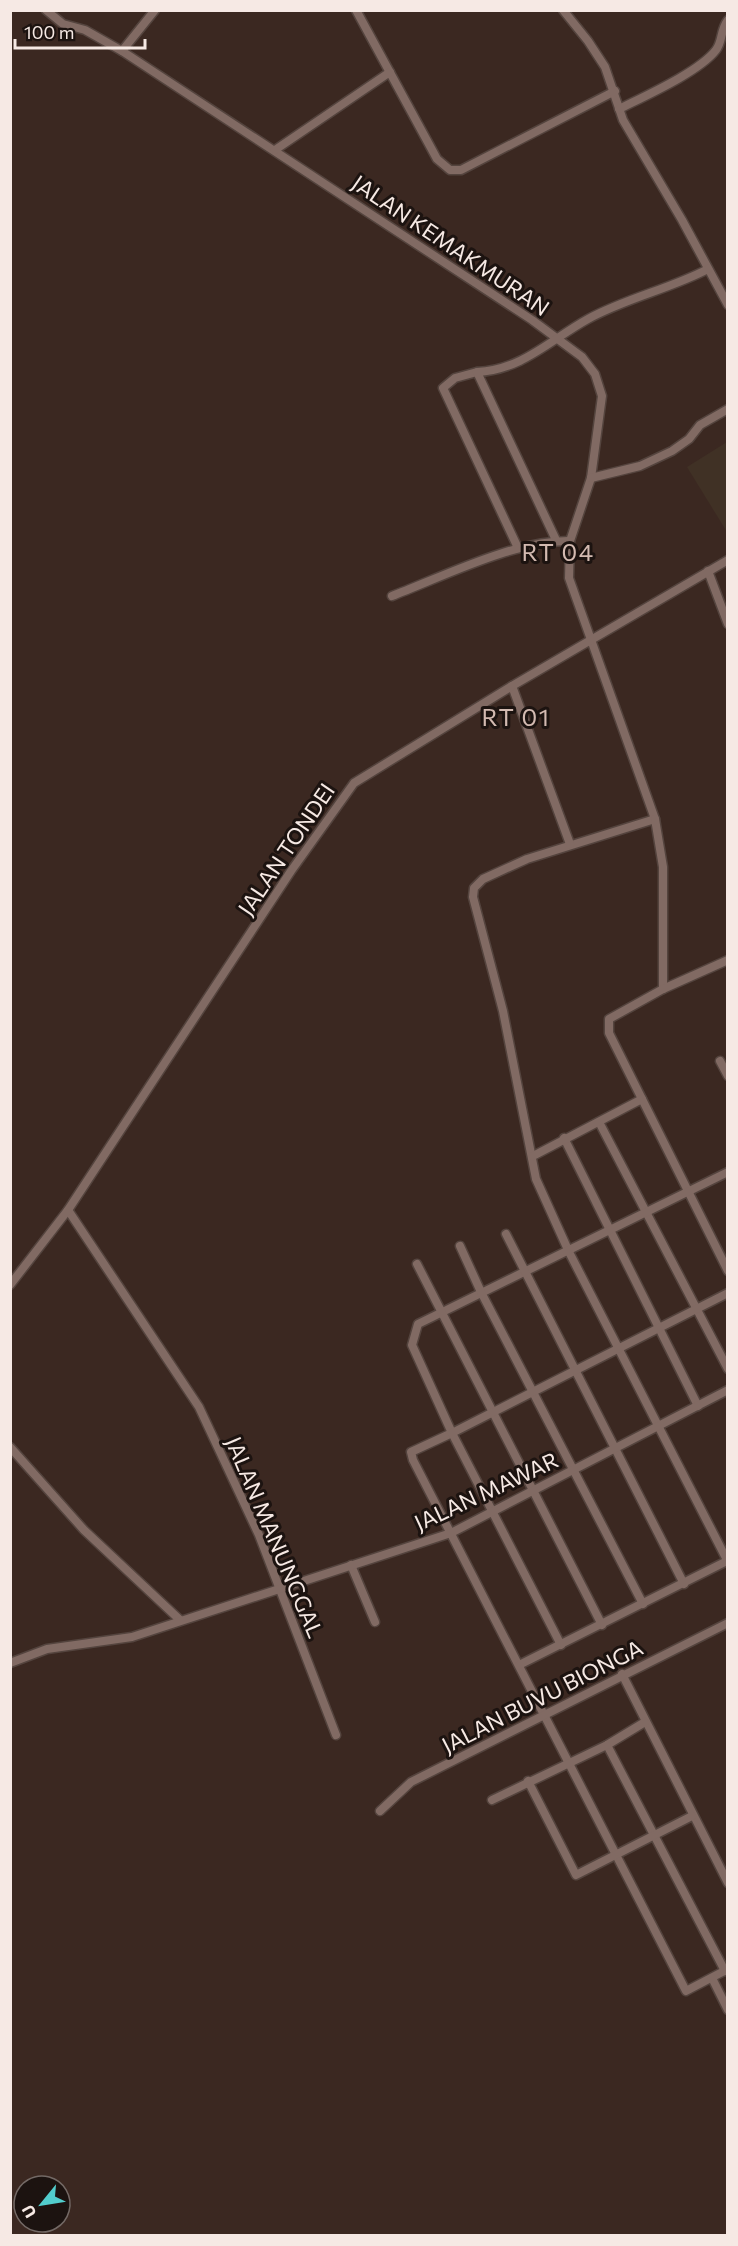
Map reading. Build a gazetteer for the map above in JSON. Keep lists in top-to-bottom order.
{
  "streets": {
    "street": [
      "JALAN KEMAKMURAN",
      "JALAN TONDEI",
      "JALAN MAWAR",
      "JALAN MANUNGGAL",
      "JALAN BUVU BIONGA"
    ]
  },
  "crossings": [
    ["JALAN KEMAKMURAN", "JALAN TONDEI"],
    ["JALAN TONDEI", "JALAN MANUNGGAL"],
    ["JALAN MAWAR", "JALAN MANUNGGAL"]
  ],
  "districts": ["RT 04", "RT 01"],
  "scale_bar": "100 m",
  "north": "bottom left"
}
